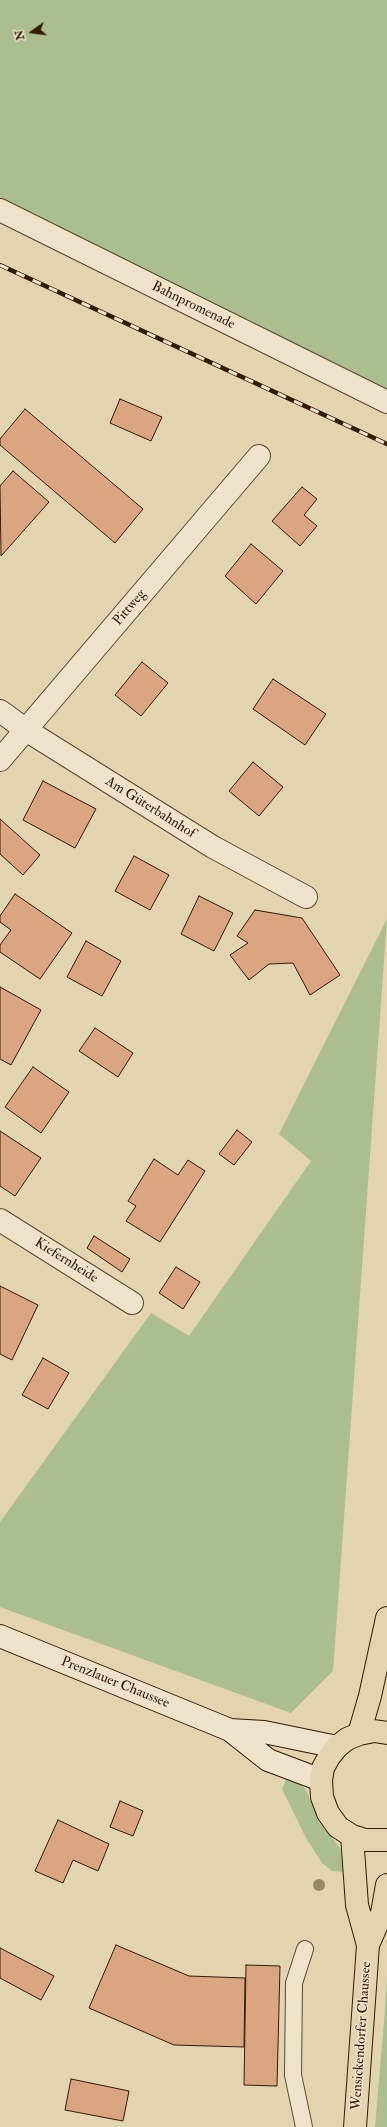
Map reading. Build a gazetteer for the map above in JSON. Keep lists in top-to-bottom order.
{
  "streets": {
    "main road": ["Wensickendorfer Chaussee"],
    "street": [
      "Bahnpromenade",
      "Pittweg",
      "Am Güterbahnhof",
      "Kiefernheide",
      "Prenzlauer Chaussee"
    ]
  },
  "crossings": [
    ["Pittweg", "Am Güterbahnhof"]
  ],
  "north": "left"
}
